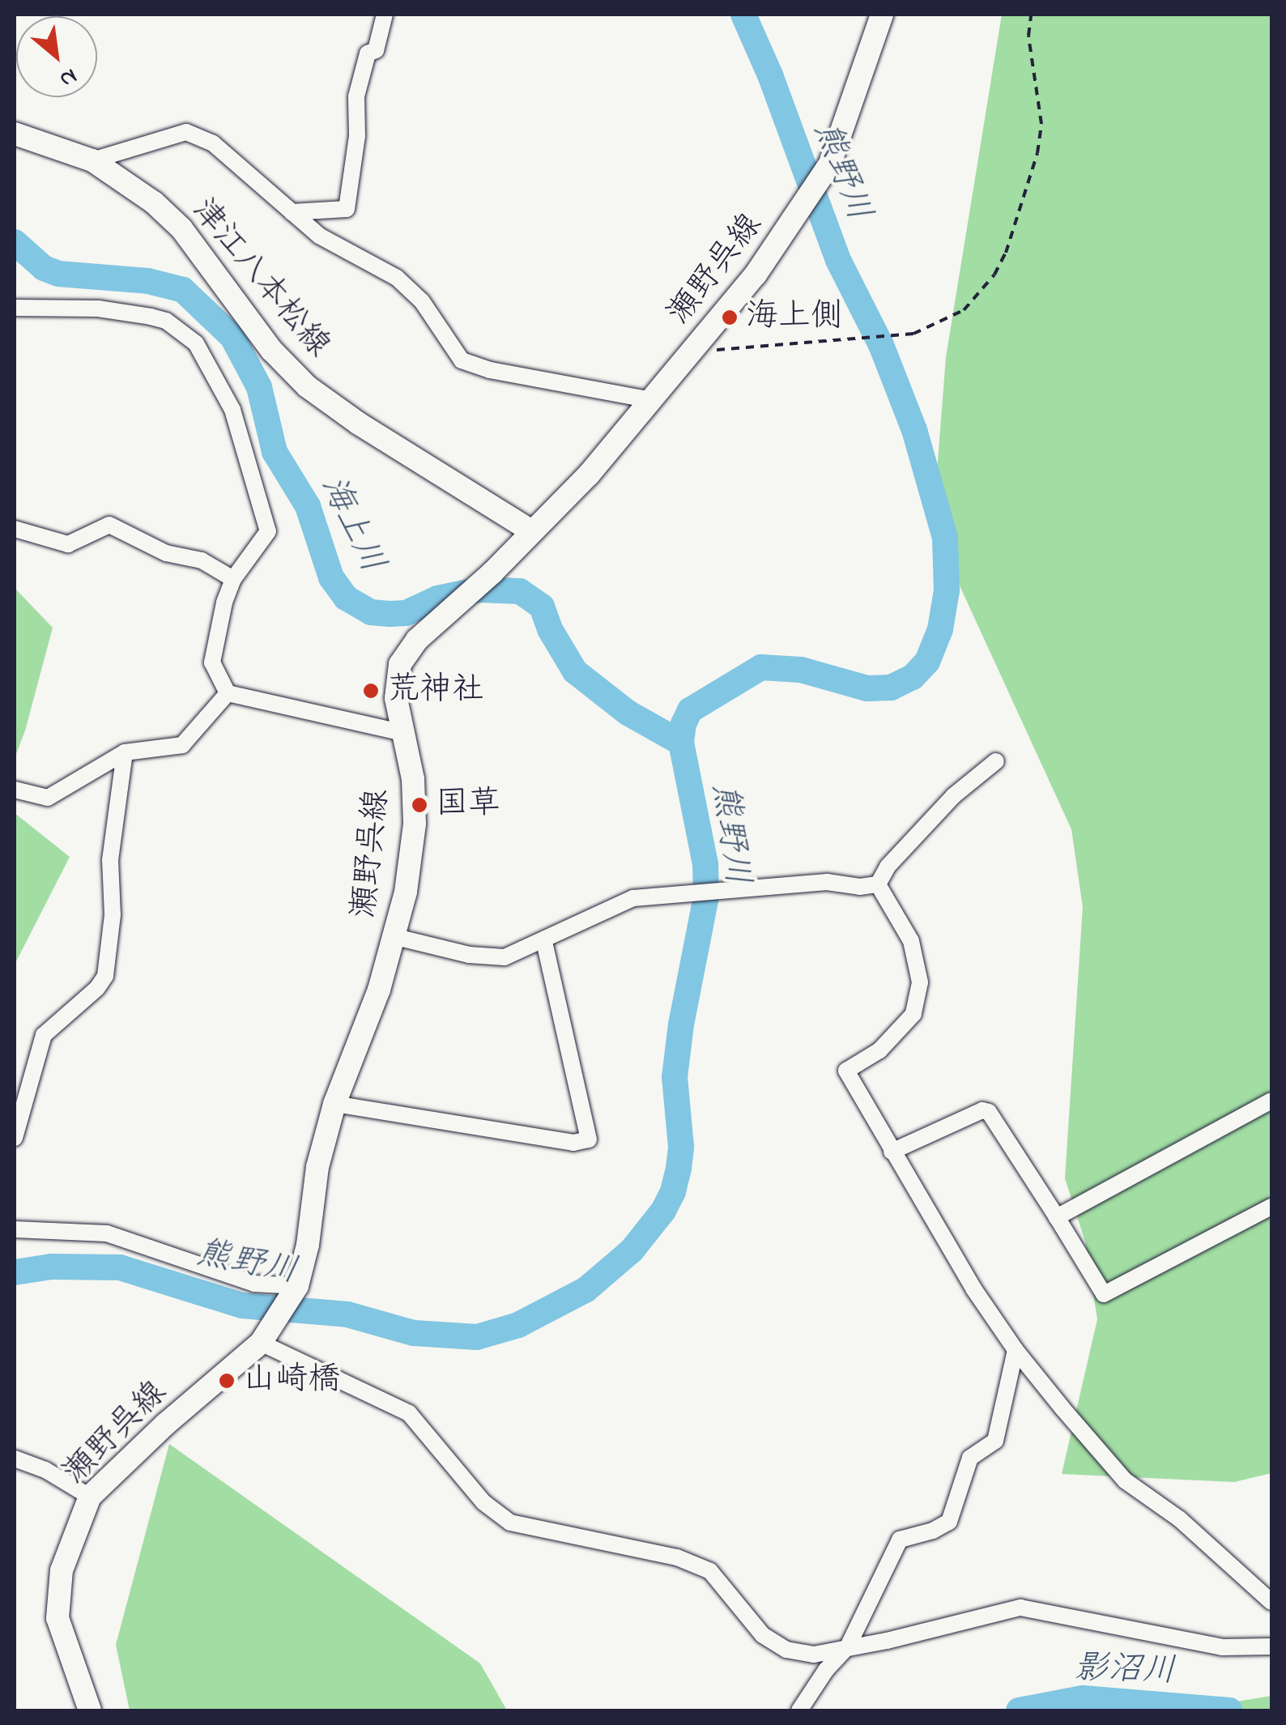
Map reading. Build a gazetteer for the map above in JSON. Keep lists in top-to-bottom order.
{
  "streets": {
    "main road": ["瀬野呉線", "津江八本松線"]
  },
  "crossings": [
    ["瀬野呉線", "津江八本松線"]
  ],
  "water": ["熊野川", "海上川", "影沼川"],
  "places": [
    "海上側",
    "荒神社",
    "国草",
    "山崎橋"
  ],
  "north": "bottom right"
}
